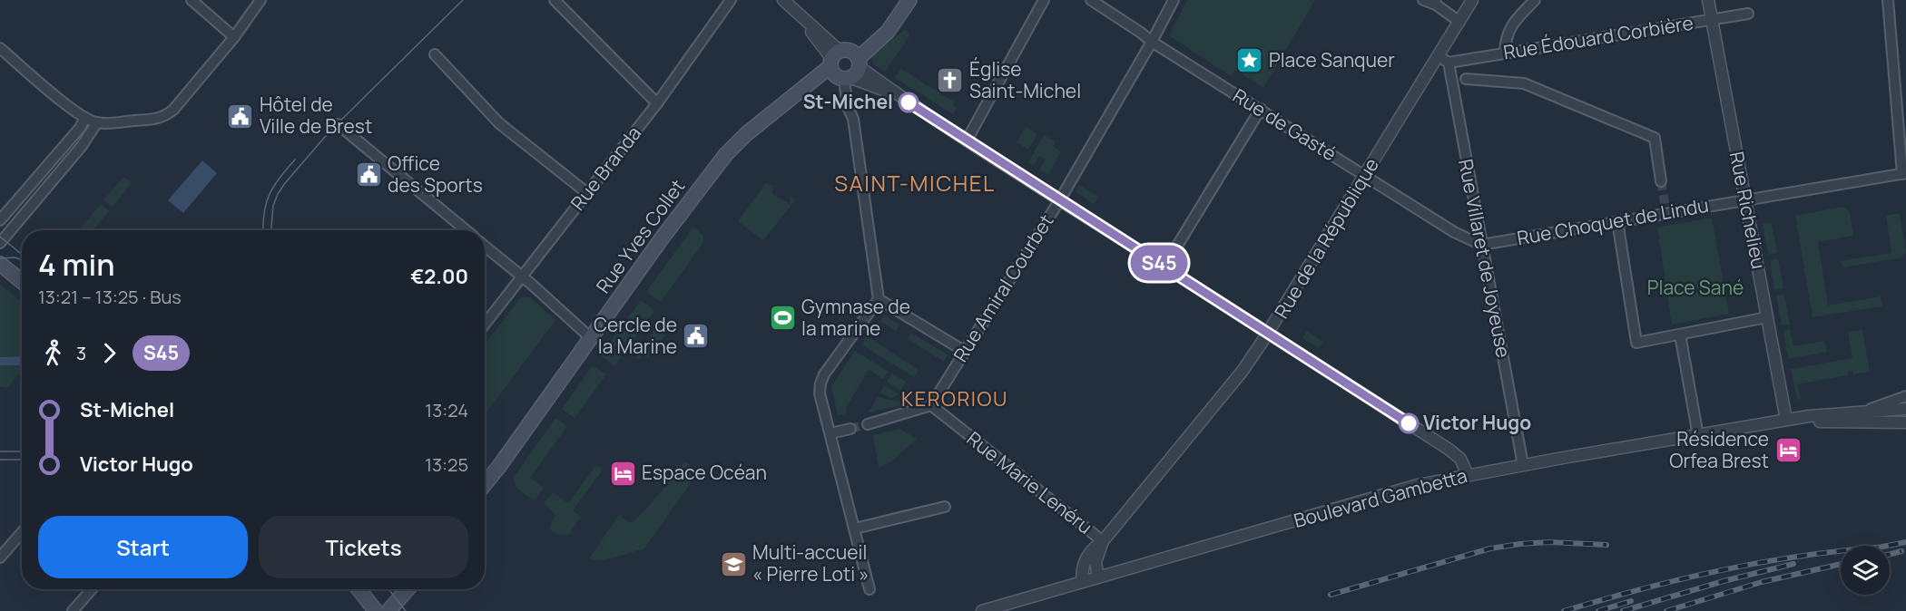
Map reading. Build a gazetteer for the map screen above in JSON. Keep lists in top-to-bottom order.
{
  "streets": {
    "main road": ["Rue Yves Collet"],
    "street": [
      "Rue Édouard Corbière",
      "Rue de Gasté",
      "Rue Branda",
      "Rue Richelieu",
      "Rue Choquet de Lindu",
      "Rue de la République",
      "Rue Villaret de Joyeuse",
      "Rue Amiral Courbet",
      "Rue Marie Lenéru",
      "Boulevard Gambetta"
    ]
  },
  "crossings": [
    ["Rue Édouard Corbière", "Rue Richelieu"],
    ["Rue Édouard Corbière", "Rue de la République"],
    ["Rue Édouard Corbière", "Rue Villaret de Joyeuse"],
    ["Rue de Gasté", "Rue Choquet de Lindu"],
    ["Rue de Gasté", "Rue de la République"],
    ["Rue de Gasté", "Rue Villaret de Joyeuse"],
    ["Rue de Gasté", "Rue Amiral Courbet"],
    ["Rue Richelieu", "Rue Choquet de Lindu"],
    ["Rue Richelieu", "Boulevard Gambetta"],
    ["Rue Choquet de Lindu", "Rue Villaret de Joyeuse"],
    ["Rue de la République", "Rue Villaret de Joyeuse"],
    ["Rue de la République", "Rue Marie Lenéru"],
    ["Rue de la République", "Boulevard Gambetta"],
    ["Rue Villaret de Joyeuse", "Boulevard Gambetta"],
    ["Rue Amiral Courbet", "Rue Marie Lenéru"]
  ],
  "districts": ["SAINT-MICHEL", "KERORIOU"],
  "parks": ["Place Sané"],
  "places": {
    "place": ["Place Sanquer"],
    "church": ["Église Saint-Michel"],
    "other": ["St-Michel", "Victor Hugo"],
    "public building": ["Hôtel de Ville de Brest", "Office des Sports", "Cercle de la Marine"],
    "sports": ["Gymnase de la marine"],
    "hotel": ["Résidence Orfea Brest", "Espace Océan"],
    "school or university": ["Multi-accueil « Pierre Loti »"]
  },
  "lines": ["bus line S45"],
  "page": {
    "on_map": "S45",
    "heading": ["4 min", "13:21 – 13:25 · Bus", "€2.00"],
    "legs": ["3", "S45"],
    "list": [
      {
        "name": "St-Michel",
        "value": "13:24"
      },
      {
        "name": "Victor Hugo",
        "value": "13:25"
      }
    ],
    "buttons": ["Start", "Tickets"]
  }
}
